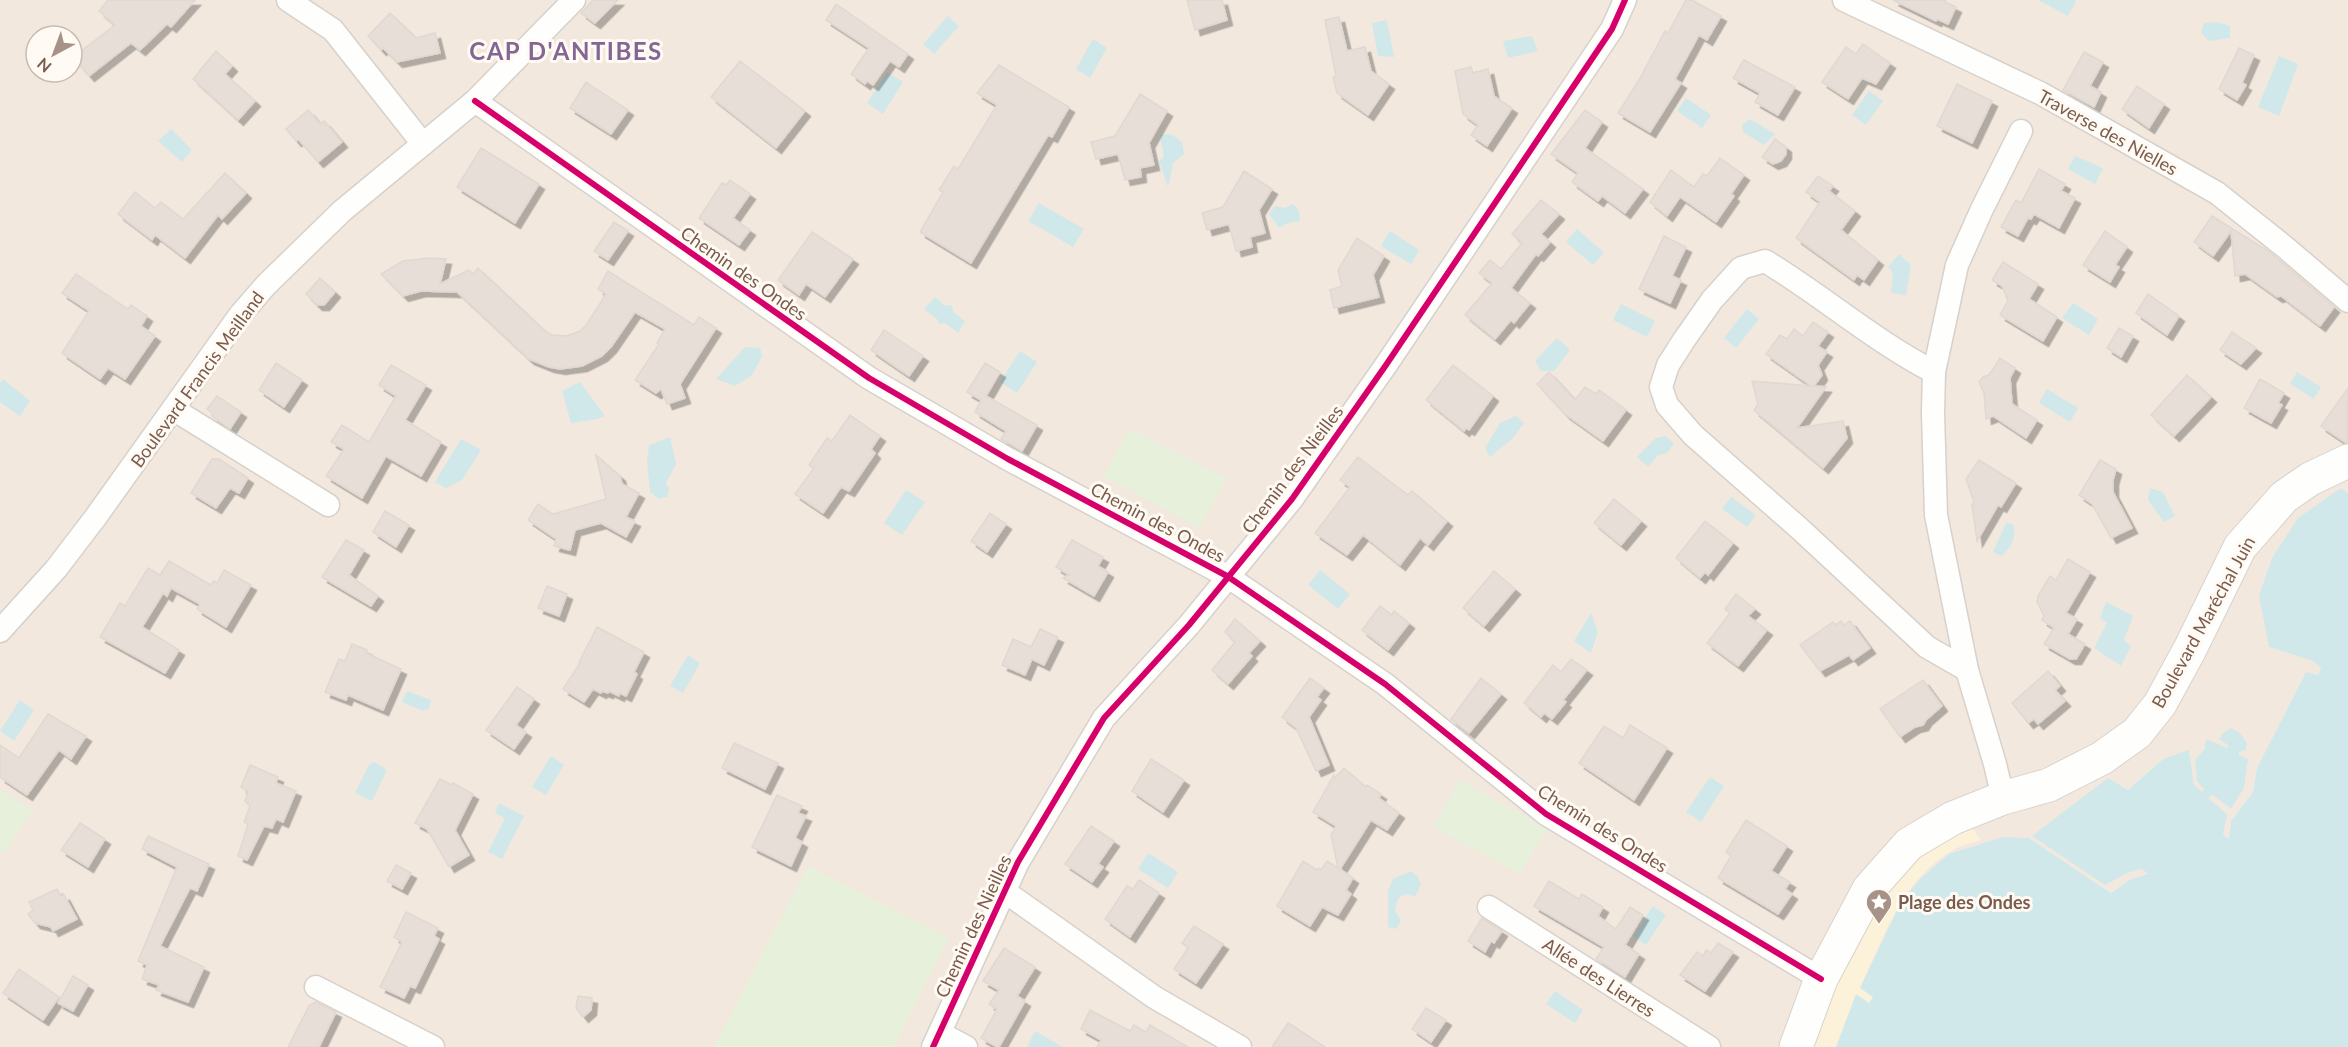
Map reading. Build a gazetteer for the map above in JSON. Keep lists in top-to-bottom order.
{
  "streets": {
    "street": [
      "Traverse des Nielles",
      "Chemin des Ondes",
      "Boulevard Francis Meilland",
      "Chemin des Nieilles",
      "Boulevard Maréchal Juin",
      "Allée des Lierres"
    ]
  },
  "crossings": [
    ["Chemin des Ondes", "Boulevard Francis Meilland"],
    ["Chemin des Ondes", "Chemin des Nieilles"],
    ["Chemin des Ondes", "Boulevard Maréchal Juin"]
  ],
  "districts": ["CAP D'ANTIBES"],
  "places": {
    "place": ["Plage des Ondes"]
  },
  "north": "bottom left"
}
